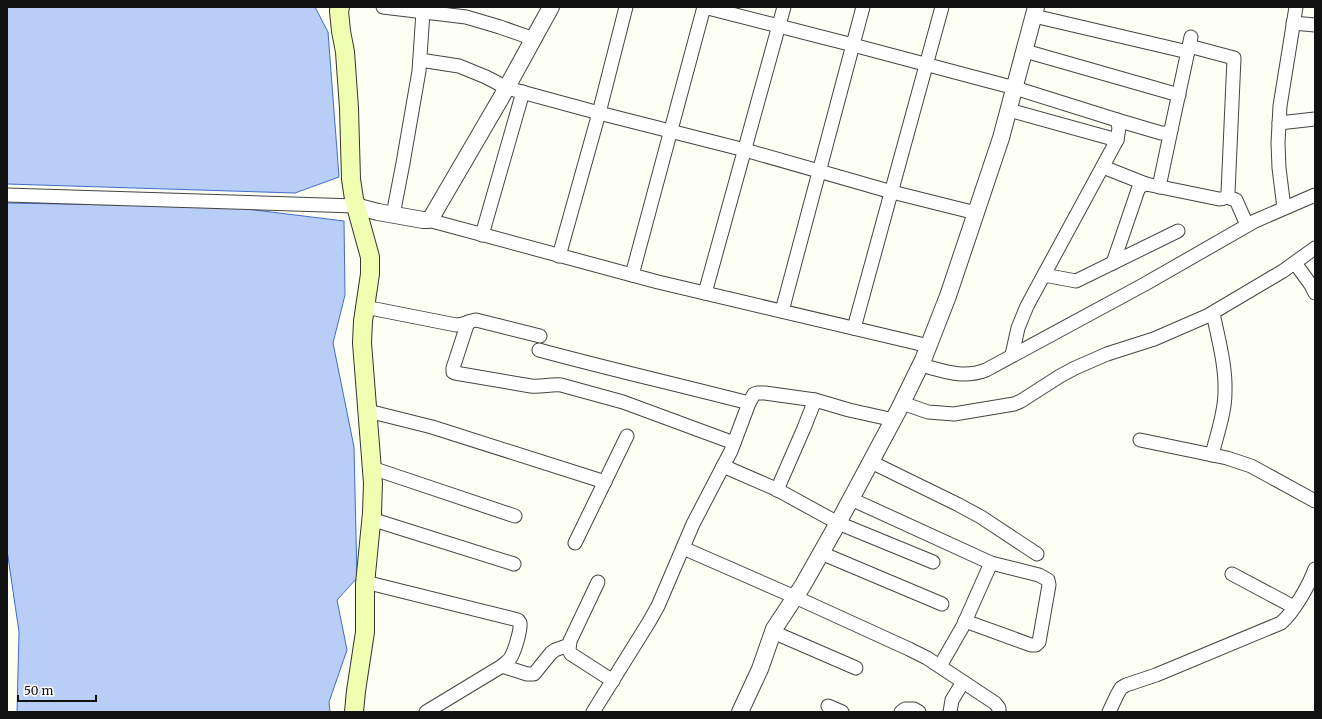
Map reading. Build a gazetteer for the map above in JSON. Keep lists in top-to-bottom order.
{
  "scale_bar": "50 m"
}
